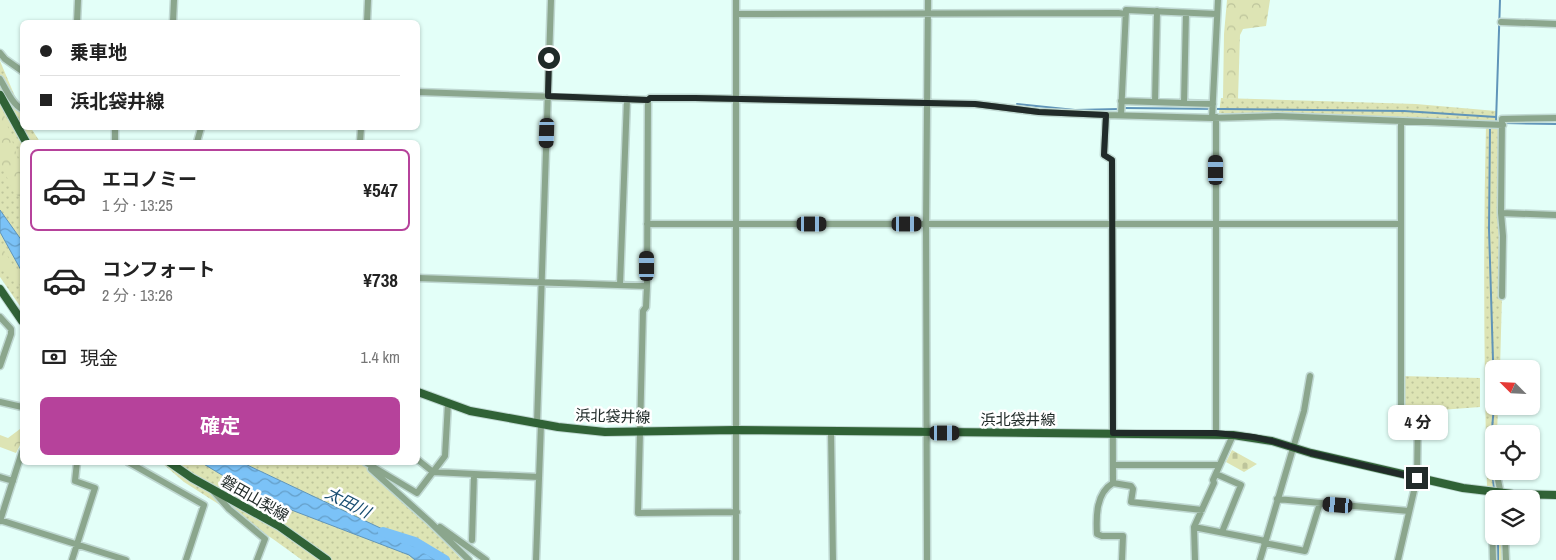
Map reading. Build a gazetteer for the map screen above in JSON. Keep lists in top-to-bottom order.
{
  "streets": {
    "main road": ["浜北袋井線", "磐田山梨線"]
  },
  "water": ["太田川"],
  "north": "top left",
  "page": {
    "banner": ["乗車地", "浜北袋井線"],
    "list": [
      {
        "name": "エコノミー",
        "note": "1 分 · 13:25",
        "value": "¥547"
      },
      {
        "name": "コンフォート",
        "note": "2 分 · 13:26",
        "value": "¥738"
      }
    ],
    "pay": ["現金", "1.4 km"],
    "buttons": "確定",
    "bubble": "4 分"
  }
}
